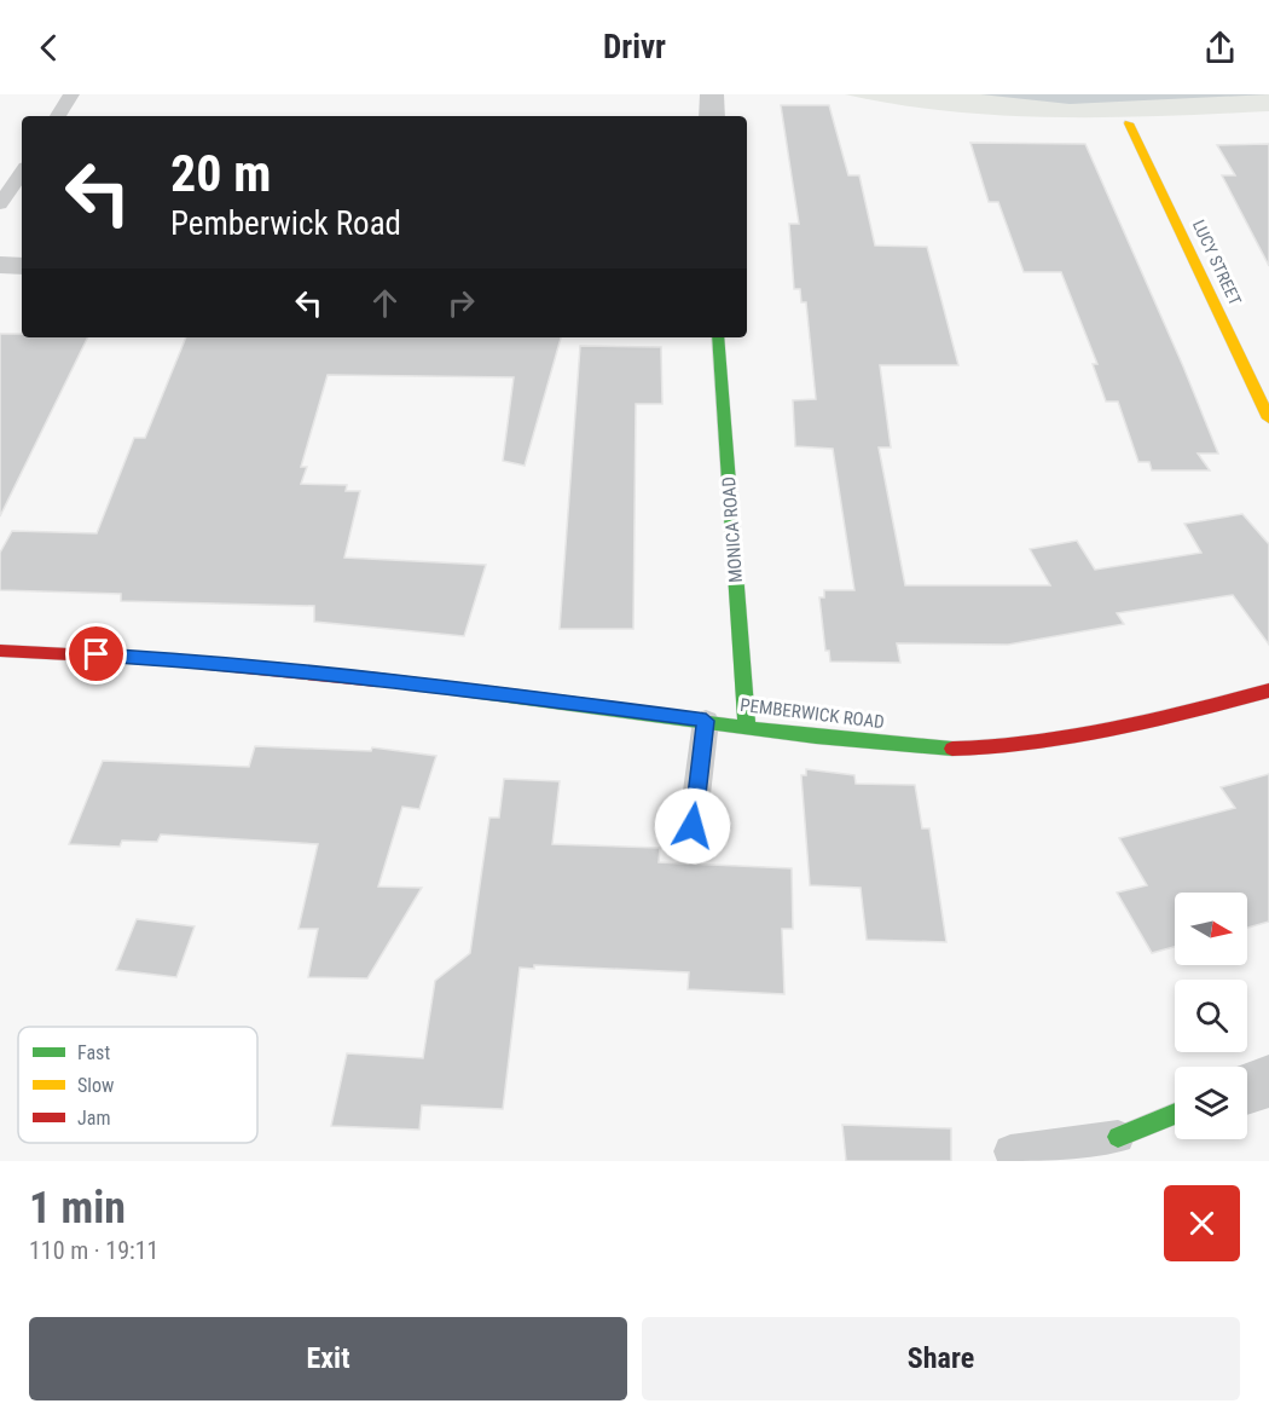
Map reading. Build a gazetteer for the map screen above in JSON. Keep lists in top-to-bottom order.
{
  "streets": {
    "street": ["LUCY STREET", "MONICA ROAD", "PEMBERWICK ROAD"]
  },
  "crossings": [
    ["MONICA ROAD", "PEMBERWICK ROAD"]
  ],
  "legend": ["Fast", "Slow", "Jam"],
  "north": "right",
  "page": {
    "header": "Drivr",
    "turn": ["20 m", "Pemberwick Road"],
    "heading": ["1 min", "110 m · 19:11"],
    "buttons": ["Exit", "Share"]
  }
}
